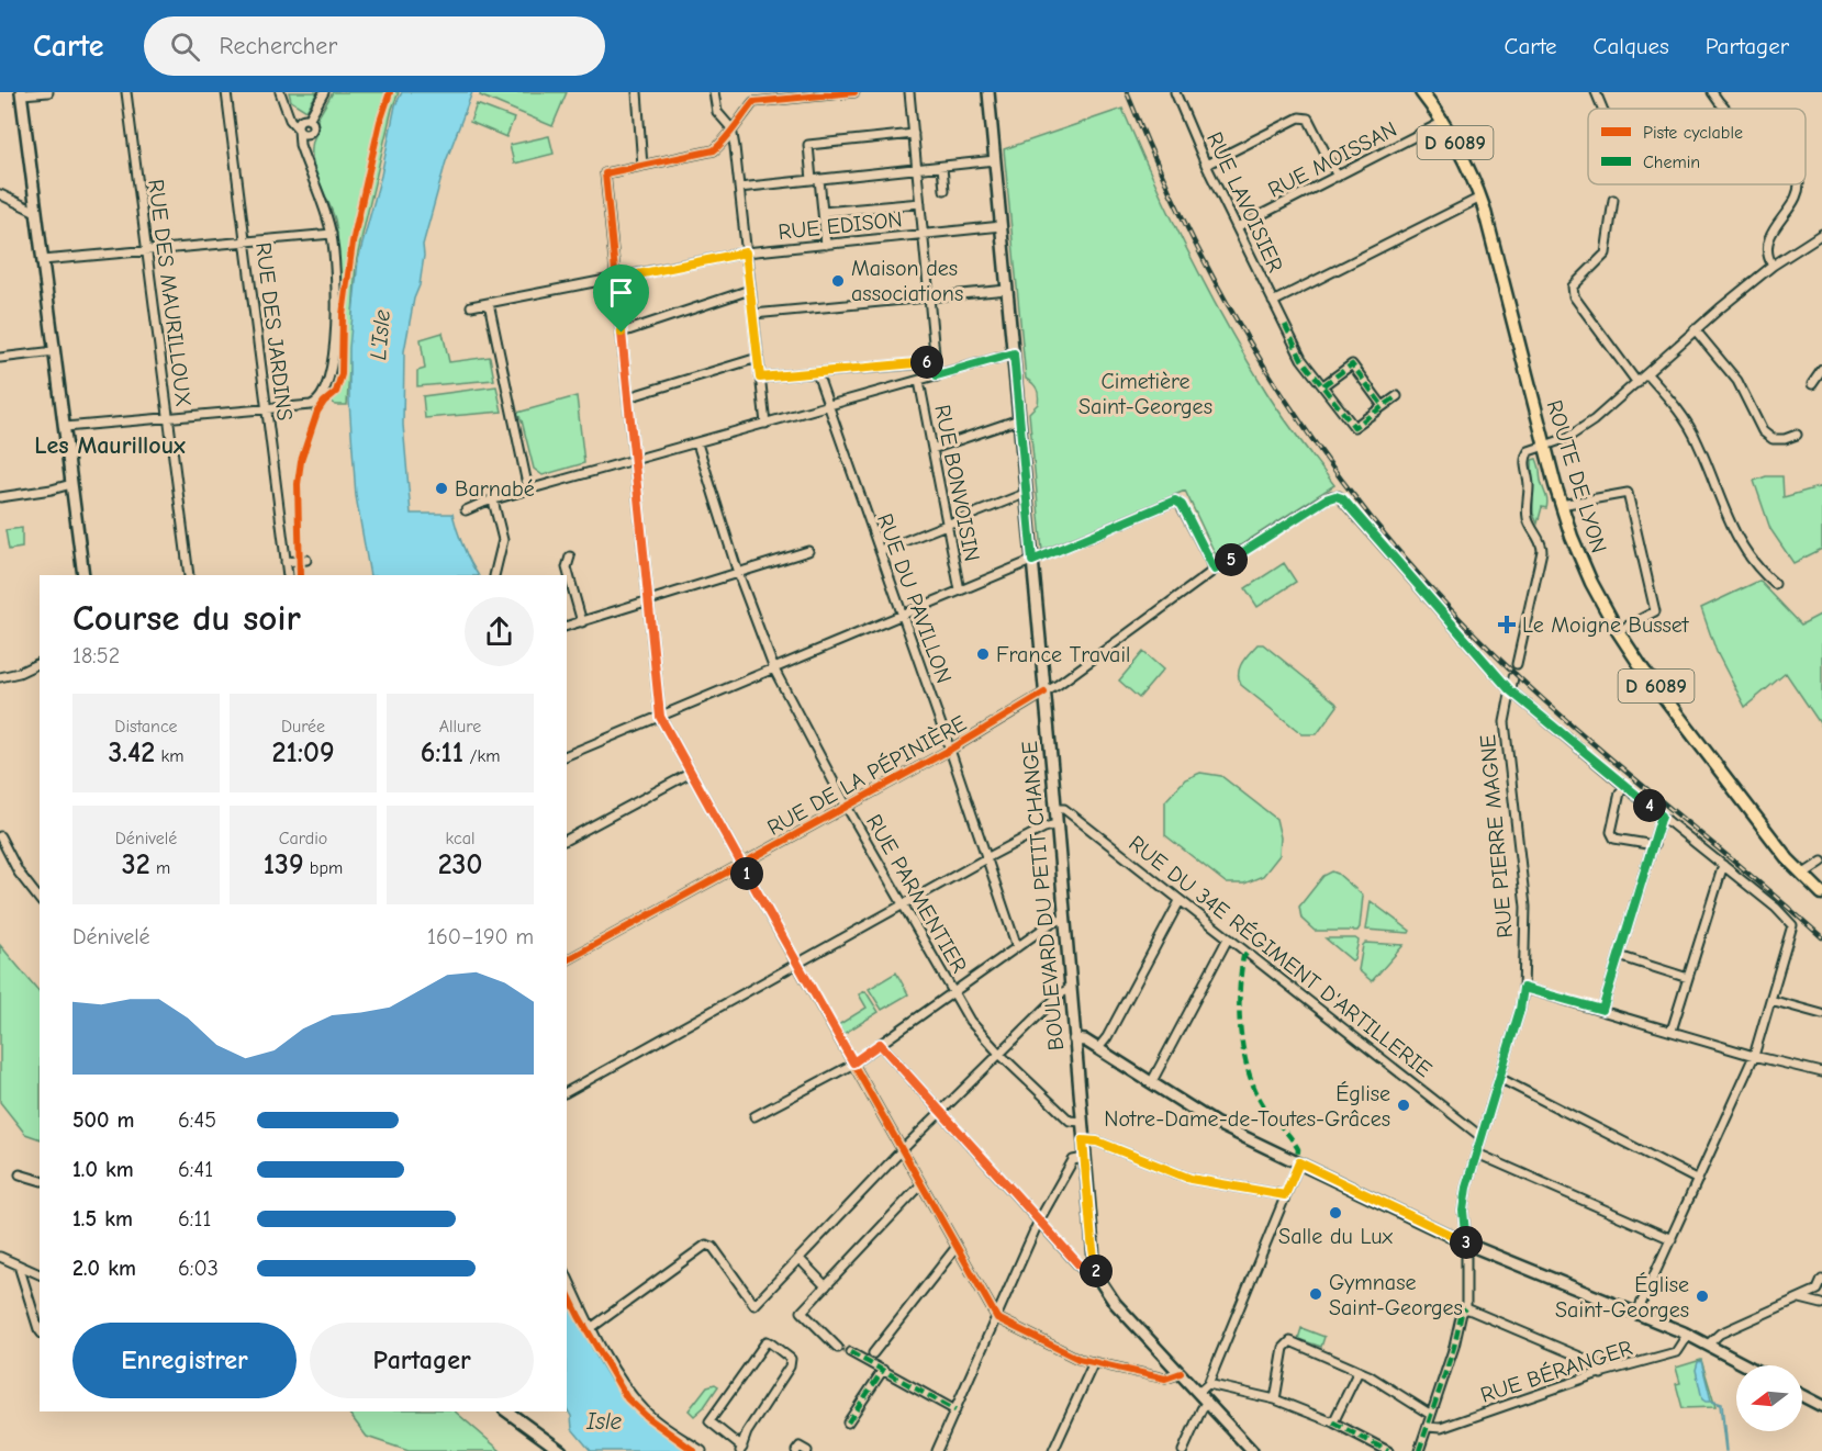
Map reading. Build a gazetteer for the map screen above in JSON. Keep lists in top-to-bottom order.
{
  "streets": {
    "main road": ["D 6089", "ROUTE DE LYON", "BOULEVARD DU PETIT CHANGE"],
    "street": [
      "RUE MOISSAN",
      "RUE LAVOISIER",
      "RUE EDISON",
      "RUE DES MAURILLOUX",
      "RUE DES JARDINS",
      "RUE BONVOISIN",
      "RUE DU PAVILLON",
      "RUE DE LA PÉPINIÈRE",
      "RUE PIERRE MAGNE",
      "RUE PARMENTIER",
      "RUE DU 34E RÉGIMENT D'ARTILLERIE",
      "RUE BÉRANGER"
    ]
  },
  "crossings": [
    ["RUE MOISSAN", "RUE LAVOISIER"],
    ["RUE MOISSAN", "ROUTE DE LYON"],
    ["RUE EDISON", "BOULEVARD DU PETIT CHANGE"],
    ["RUE DU PAVILLON", "RUE DE LA PÉPINIÈRE"],
    ["RUE DE LA PÉPINIÈRE", "RUE PIERRE MAGNE"],
    ["RUE DE LA PÉPINIÈRE", "RUE PARMENTIER"],
    ["RUE DE LA PÉPINIÈRE", "BOULEVARD DU PETIT CHANGE"],
    ["RUE PIERRE MAGNE", "RUE DU 34E RÉGIMENT D'ARTILLERIE"],
    ["RUE PIERRE MAGNE", "RUE BÉRANGER"],
    ["RUE PARMENTIER", "BOULEVARD DU PETIT CHANGE"],
    ["BOULEVARD DU PETIT CHANGE", "RUE DU 34E RÉGIMENT D'ARTILLERIE"]
  ],
  "districts": ["Les Maurilloux"],
  "water": ["L'Isle", "Isle"],
  "parks": ["Cimetière Saint-Georges"],
  "places": {
    "other": [
      "Maison des associations",
      "Barnabé",
      "France Travail",
      "Église Notre-Dame-de-Toutes-Grâces",
      "Salle du Lux",
      "Gymnase Saint-Georges",
      "Église Saint-Georges"
    ],
    "health": ["Le Moigne Busset"]
  },
  "legend": ["Piste cyclable", "Chemin"],
  "north": "left",
  "page": {
    "header": "Carte",
    "search": "Rechercher",
    "nav": ["Carte", "Calques", "Partager"],
    "pins": [
      "6",
      "5",
      "4",
      "1",
      "3",
      "2"
    ],
    "heading": ["Course du soir", "18:52"],
    "stats": [
      ["Distance", "3.42 km"],
      ["Durée", "21:09"],
      ["Allure", "6:11 /km"],
      ["Dénivelé", "32 m"],
      ["Cardio", "139 bpm"],
      ["kcal", "230"]
    ],
    "chart": ["Dénivelé", "160–190 m"],
    "list": [
      {
        "name": "500 m",
        "note": "6:45"
      },
      {
        "name": "1.0 km",
        "note": "6:41"
      },
      {
        "name": "1.5 km",
        "note": "6:11"
      },
      {
        "name": "2.0 km",
        "note": "6:03"
      }
    ],
    "buttons": ["Enregistrer", "Partager"]
  }
}
